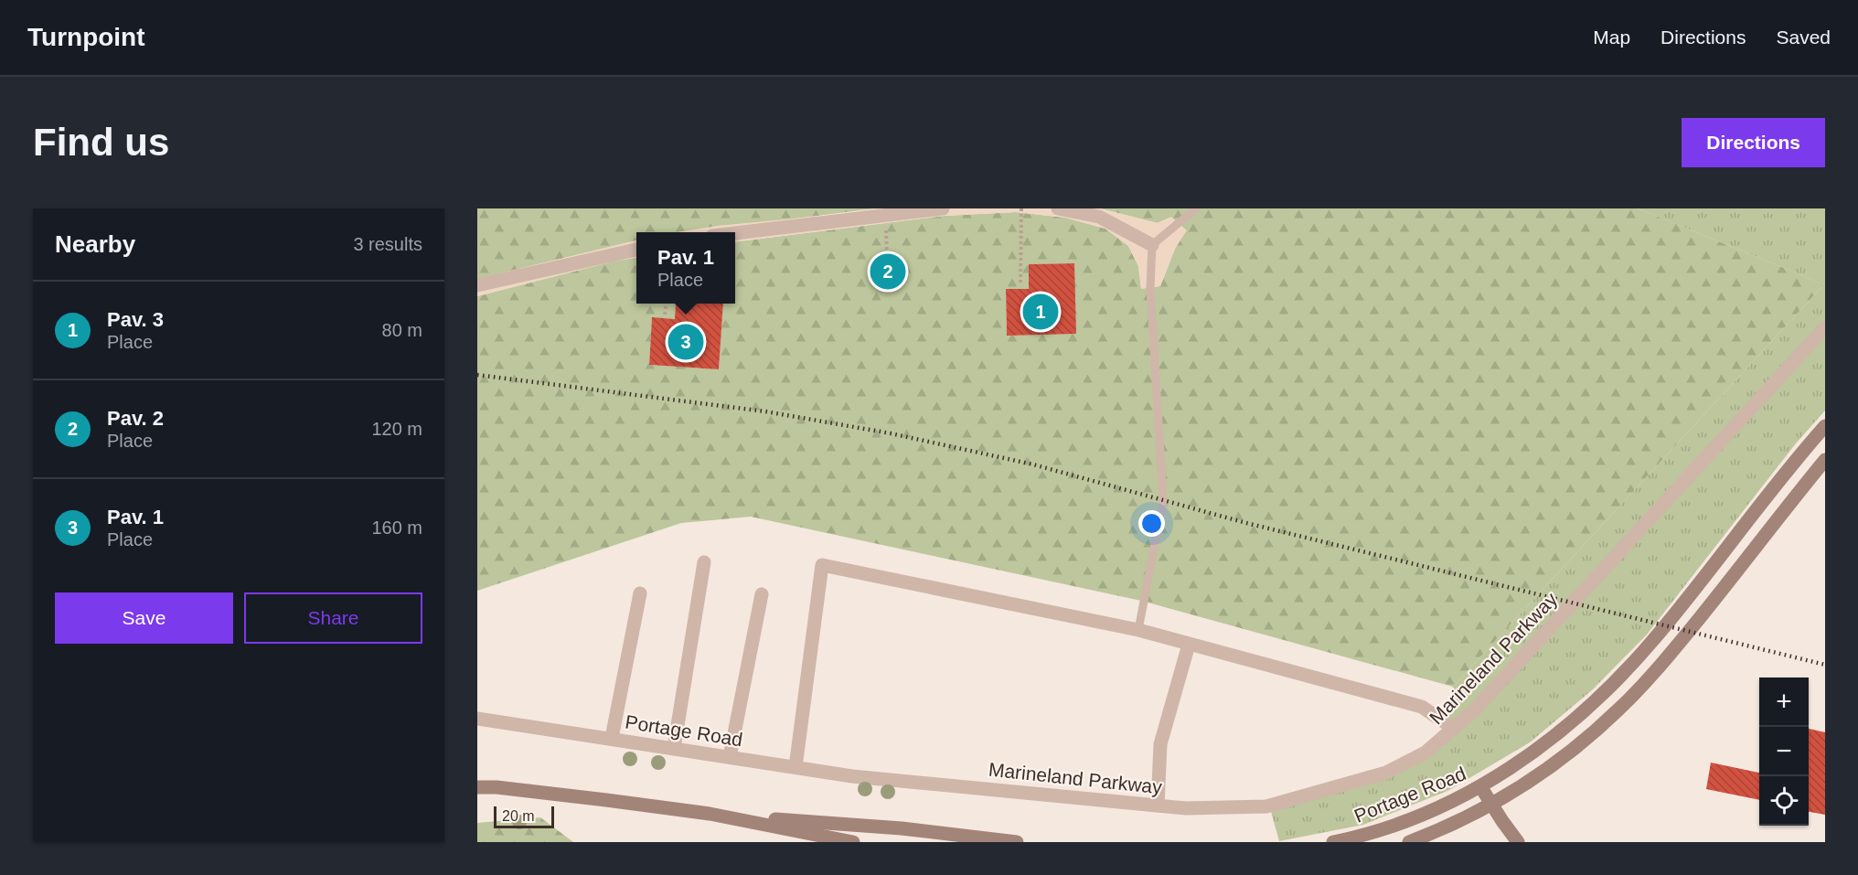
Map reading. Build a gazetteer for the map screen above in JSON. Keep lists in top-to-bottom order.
{
  "streets": {
    "main road": ["Portage Road"],
    "street": ["Marineland Parkway"]
  },
  "crossings": [
    ["Marineland Parkway", "Portage Road"]
  ],
  "scale_bar": "20 m",
  "page": {
    "header": "Turnpoint",
    "nav": ["Map", "Directions", "Saved"],
    "buttons": [
      "Directions",
      ["Save", "Share"]
    ],
    "title": "Find us",
    "heading": ["Nearby", "3 results"],
    "popup": ["Pav. 1", "Place"],
    "pins": ["2", "1", "3"],
    "list": [
      {
        "mark": "1",
        "name": "Pav. 3",
        "note": "Place",
        "value": "80 m"
      },
      {
        "mark": "2",
        "name": "Pav. 2",
        "note": "Place",
        "value": "120 m"
      },
      {
        "mark": "3",
        "name": "Pav. 1",
        "note": "Place",
        "value": "160 m"
      }
    ],
    "map_buttons": ["+", "−"],
    "scale": "20 m"
  }
}
